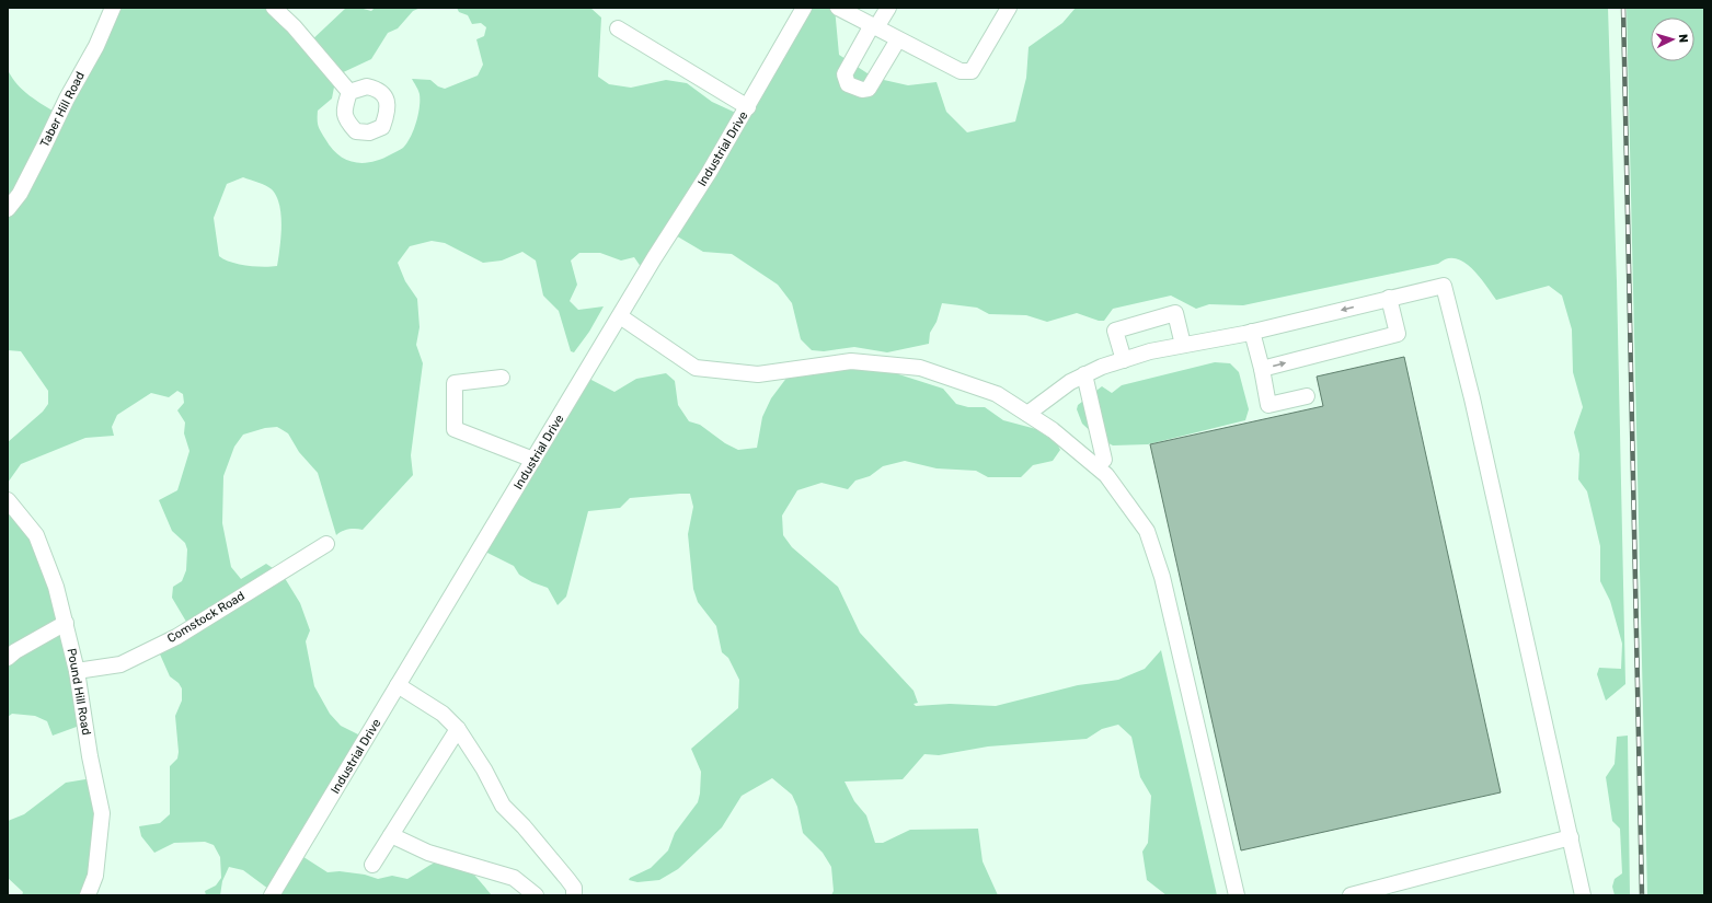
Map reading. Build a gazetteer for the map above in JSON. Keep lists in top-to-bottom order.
{
  "streets": {
    "street": [
      "Taber Hill Road",
      "Industrial Drive",
      "Comstock Road",
      "Pound Hill Road"
    ]
  },
  "crossings": [
    ["Comstock Road", "Pound Hill Road"]
  ],
  "north": "right"
}
